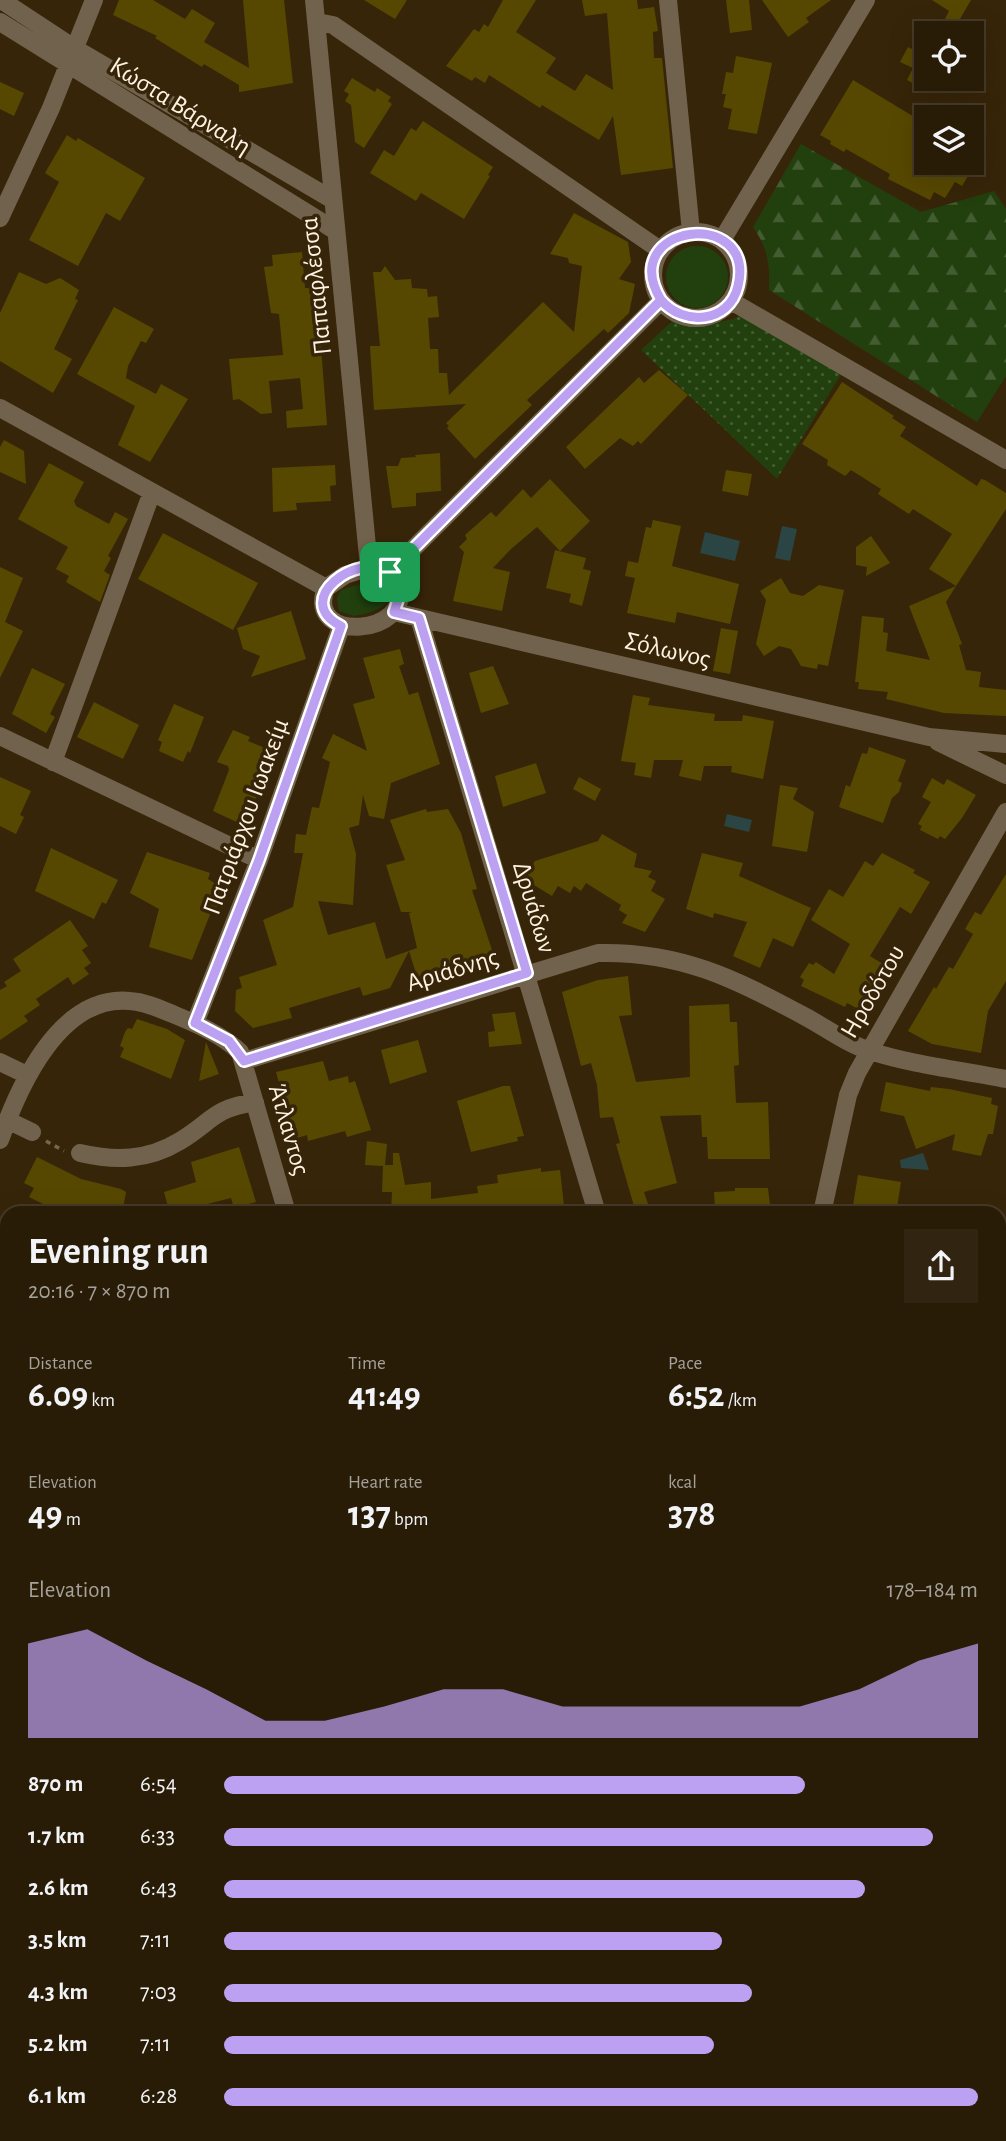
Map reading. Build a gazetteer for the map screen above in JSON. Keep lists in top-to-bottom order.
{
  "streets": {
    "street": [
      "Κώστα Βάρναλη",
      "Παπαφλέσσα",
      "Σόλωνος",
      "Πατριάρχου Ιωακείμ",
      "Δρυάδων",
      "Αριάδνης",
      "Ηροδότου",
      "Άτλαντος"
    ]
  },
  "crossings": [
    ["Κώστα Βάρναλη", "Παπαφλέσσα"],
    ["Παπαφλέσσα", "Σόλωνος"],
    ["Παπαφλέσσα", "Πατριάρχου Ιωακείμ"],
    ["Σόλωνος", "Πατριάρχου Ιωακείμ"],
    ["Σόλωνος", "Δρυάδων"],
    ["Πατριάρχου Ιωακείμ", "Άτλαντος"],
    ["Δρυάδων", "Αριάδνης"],
    ["Αριάδνης", "Ηροδότου"],
    ["Αριάδνης", "Άτλαντος"]
  ],
  "page": {
    "heading": ["Evening run", "20:16 · 7 × 870 m"],
    "stats": [
      ["Distance", "6.09 km"],
      ["Time", "41:49"],
      ["Pace", "6:52 /km"],
      ["Elevation", "49 m"],
      ["Heart rate", "137 bpm"],
      ["kcal", "378"]
    ],
    "chart": ["Elevation", "178–184 m"],
    "list": [
      {
        "name": "870 m",
        "note": "6:54"
      },
      {
        "name": "1.7 km",
        "note": "6:33"
      },
      {
        "name": "2.6 km",
        "note": "6:43"
      },
      {
        "name": "3.5 km",
        "note": "7:11"
      },
      {
        "name": "4.3 km",
        "note": "7:03"
      },
      {
        "name": "5.2 km",
        "note": "7:11"
      },
      {
        "name": "6.1 km",
        "note": "6:28"
      }
    ]
  }
}
